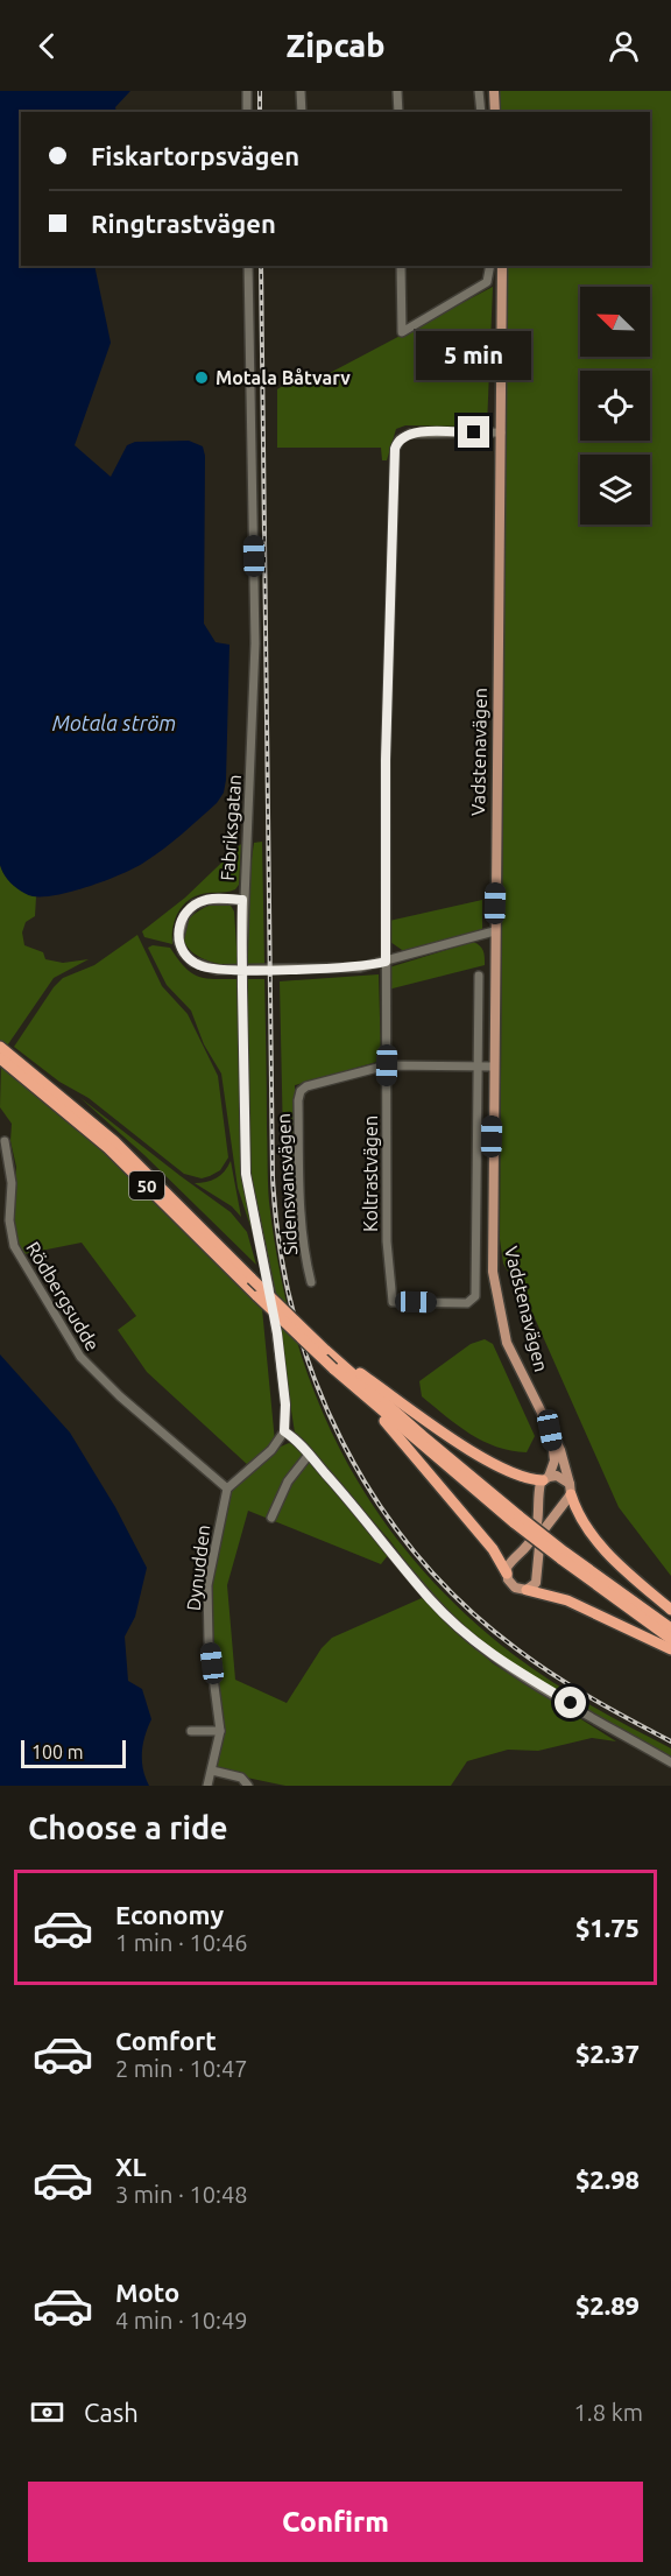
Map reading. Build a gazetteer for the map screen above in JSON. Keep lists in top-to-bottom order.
{
  "streets": {
    "highway": ["50"],
    "main road": ["Vadstenavägen"],
    "street": [
      "Fabriksgatan",
      "Koltrastvägen",
      "Sidensvansvägen",
      "Rödbergsudde",
      "Dynudden"
    ]
  },
  "crossings": [
    ["Vadstenavägen", "Koltrastvägen"],
    ["Vadstenavägen", "50"],
    ["Koltrastvägen", "Sidensvansvägen"],
    ["Rödbergsudde", "Dynudden"]
  ],
  "water": ["Motala ström"],
  "places": ["Motala Båtvarv"],
  "scale_bar": "100 m",
  "north": "top left",
  "page": {
    "header": "Zipcab",
    "banner": ["Fiskartorpsvägen", "Ringtrastvägen"],
    "bubble": "5 min",
    "scale": "100 m",
    "heading": "Choose a ride",
    "list": [
      {
        "name": "Economy",
        "note": "1 min · 10:46",
        "value": "$1.75"
      },
      {
        "name": "Comfort",
        "note": "2 min · 10:47",
        "value": "$2.37"
      },
      {
        "name": "XL",
        "note": "3 min · 10:48",
        "value": "$2.98"
      },
      {
        "name": "Moto",
        "note": "4 min · 10:49",
        "value": "$2.89"
      }
    ],
    "pay": ["Cash", "1.8 km"],
    "buttons": "Confirm"
  }
}
